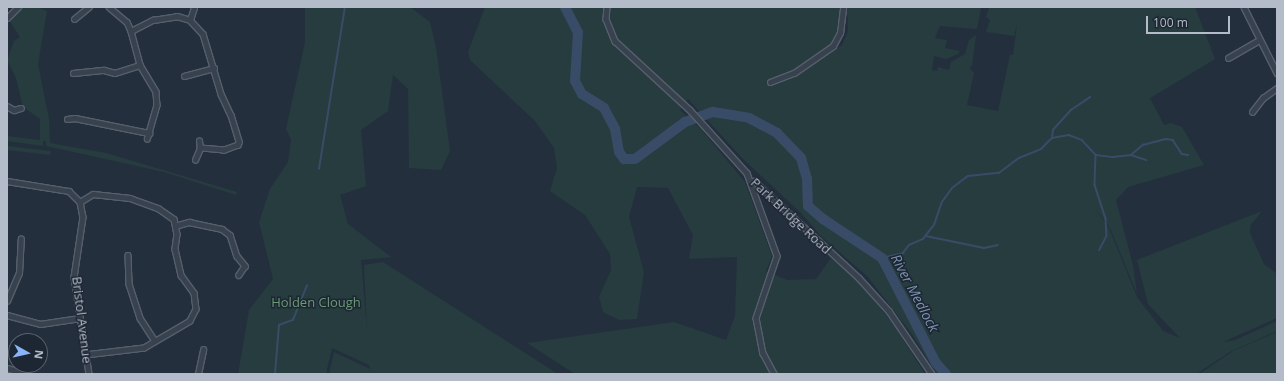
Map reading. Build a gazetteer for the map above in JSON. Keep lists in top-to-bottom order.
{
  "streets": {
    "street": ["Park Bridge Road", "Bristol Avenue"]
  },
  "water": ["River Medlock"],
  "parks": ["Holden Clough"],
  "scale_bar": "100 m",
  "north": "right"
}
